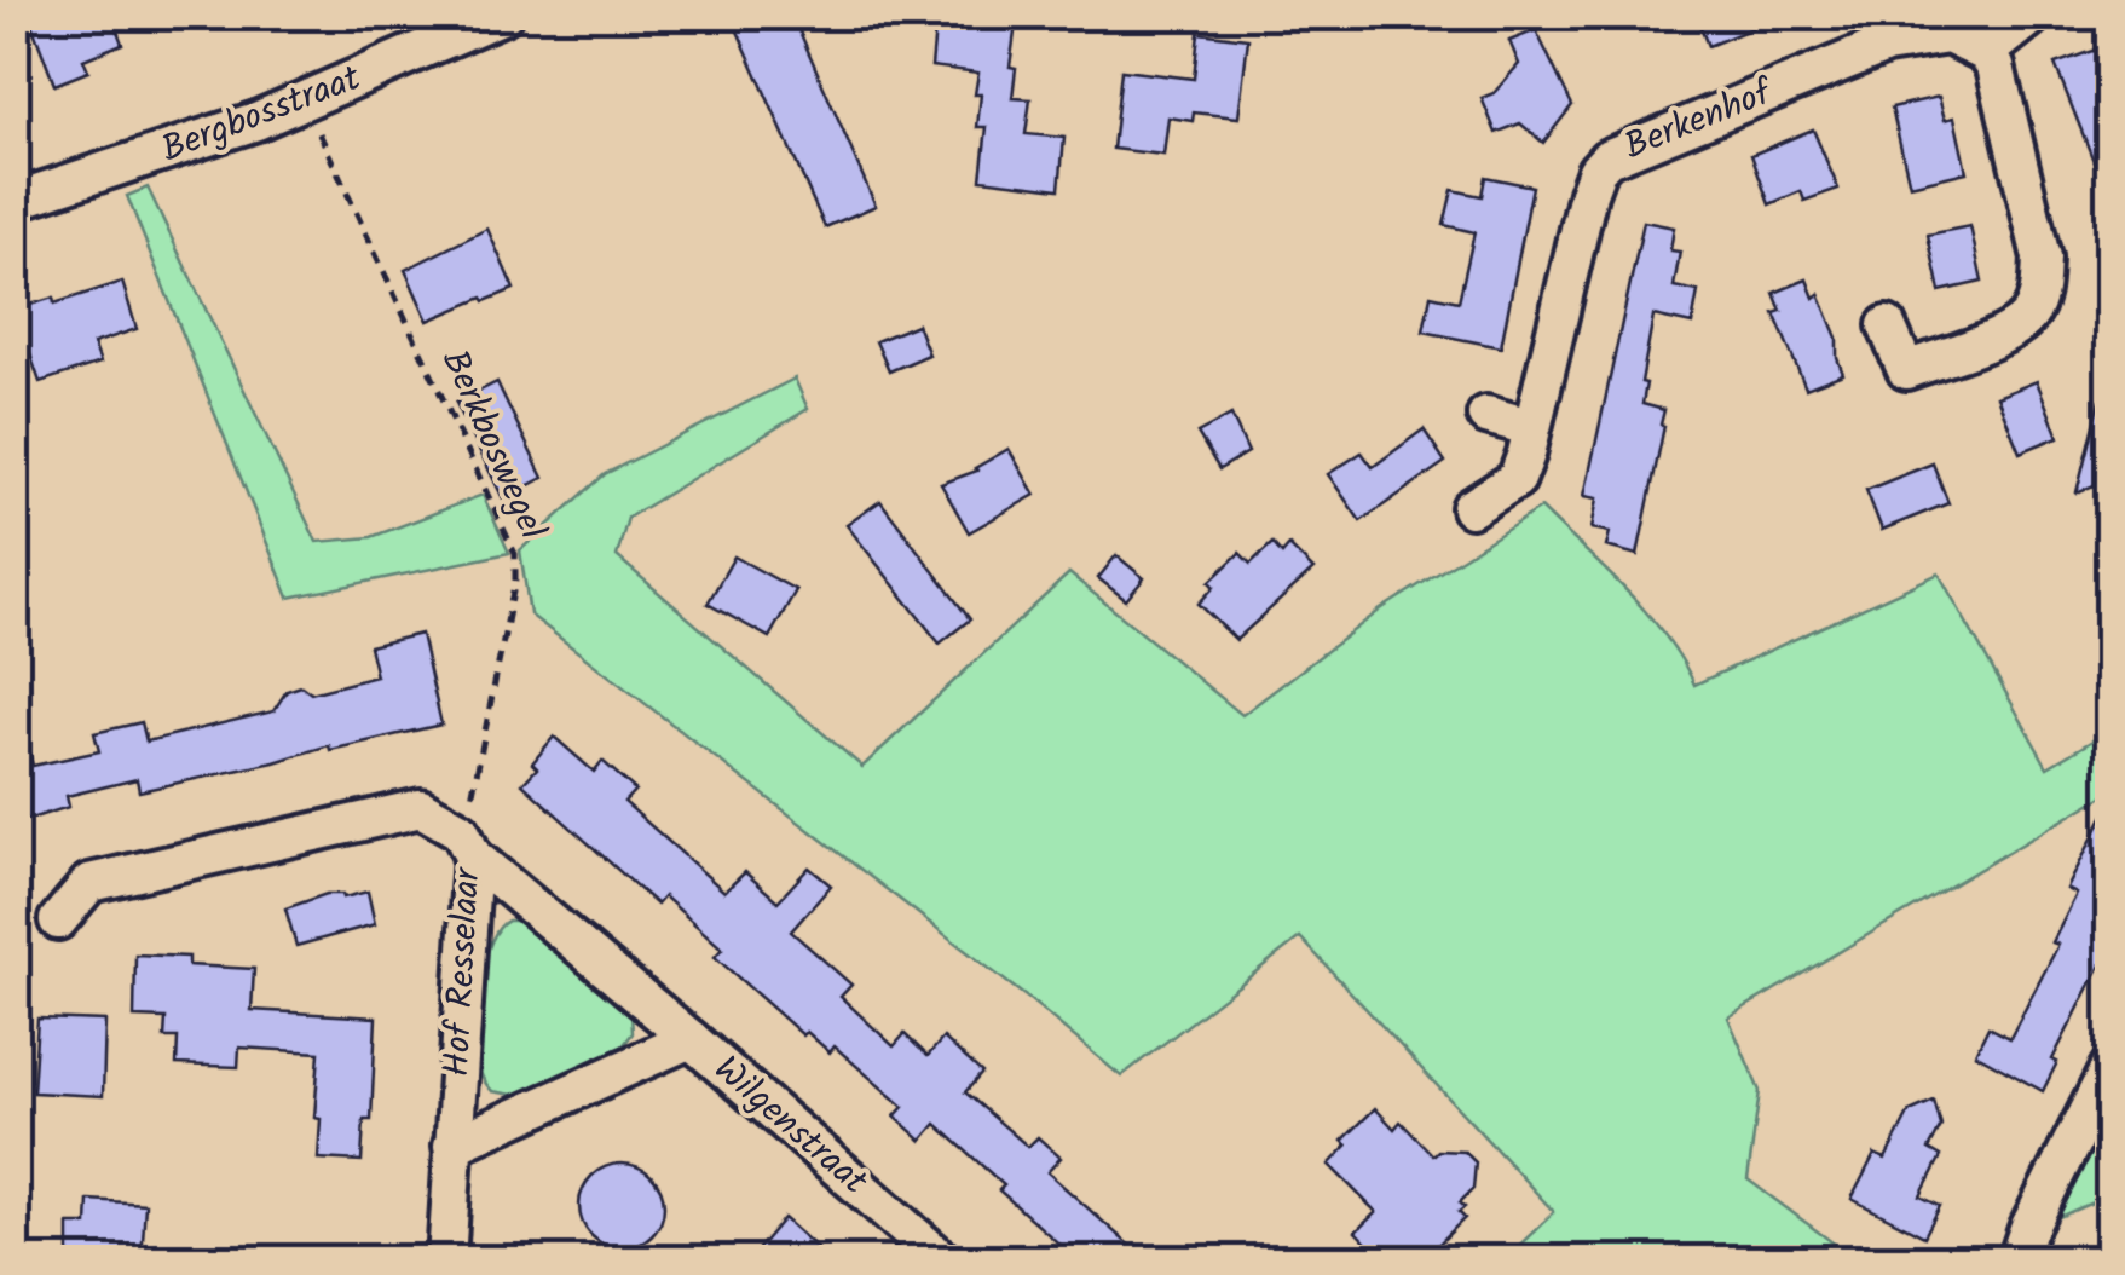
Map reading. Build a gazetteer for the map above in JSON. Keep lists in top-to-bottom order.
{
  "streets": {
    "street": [
      "Bergbosstraat",
      "Berkenhof",
      "Hof Resselaar",
      "Wilgenstraat"
    ],
    "path": ["Berkboswegel"]
  },
  "crossings": [
    ["Bergbosstraat", "Berkboswegel"],
    ["Berkboswegel", "Hof Resselaar"],
    ["Berkboswegel", "Wilgenstraat"],
    ["Hof Resselaar", "Wilgenstraat"]
  ]
}
